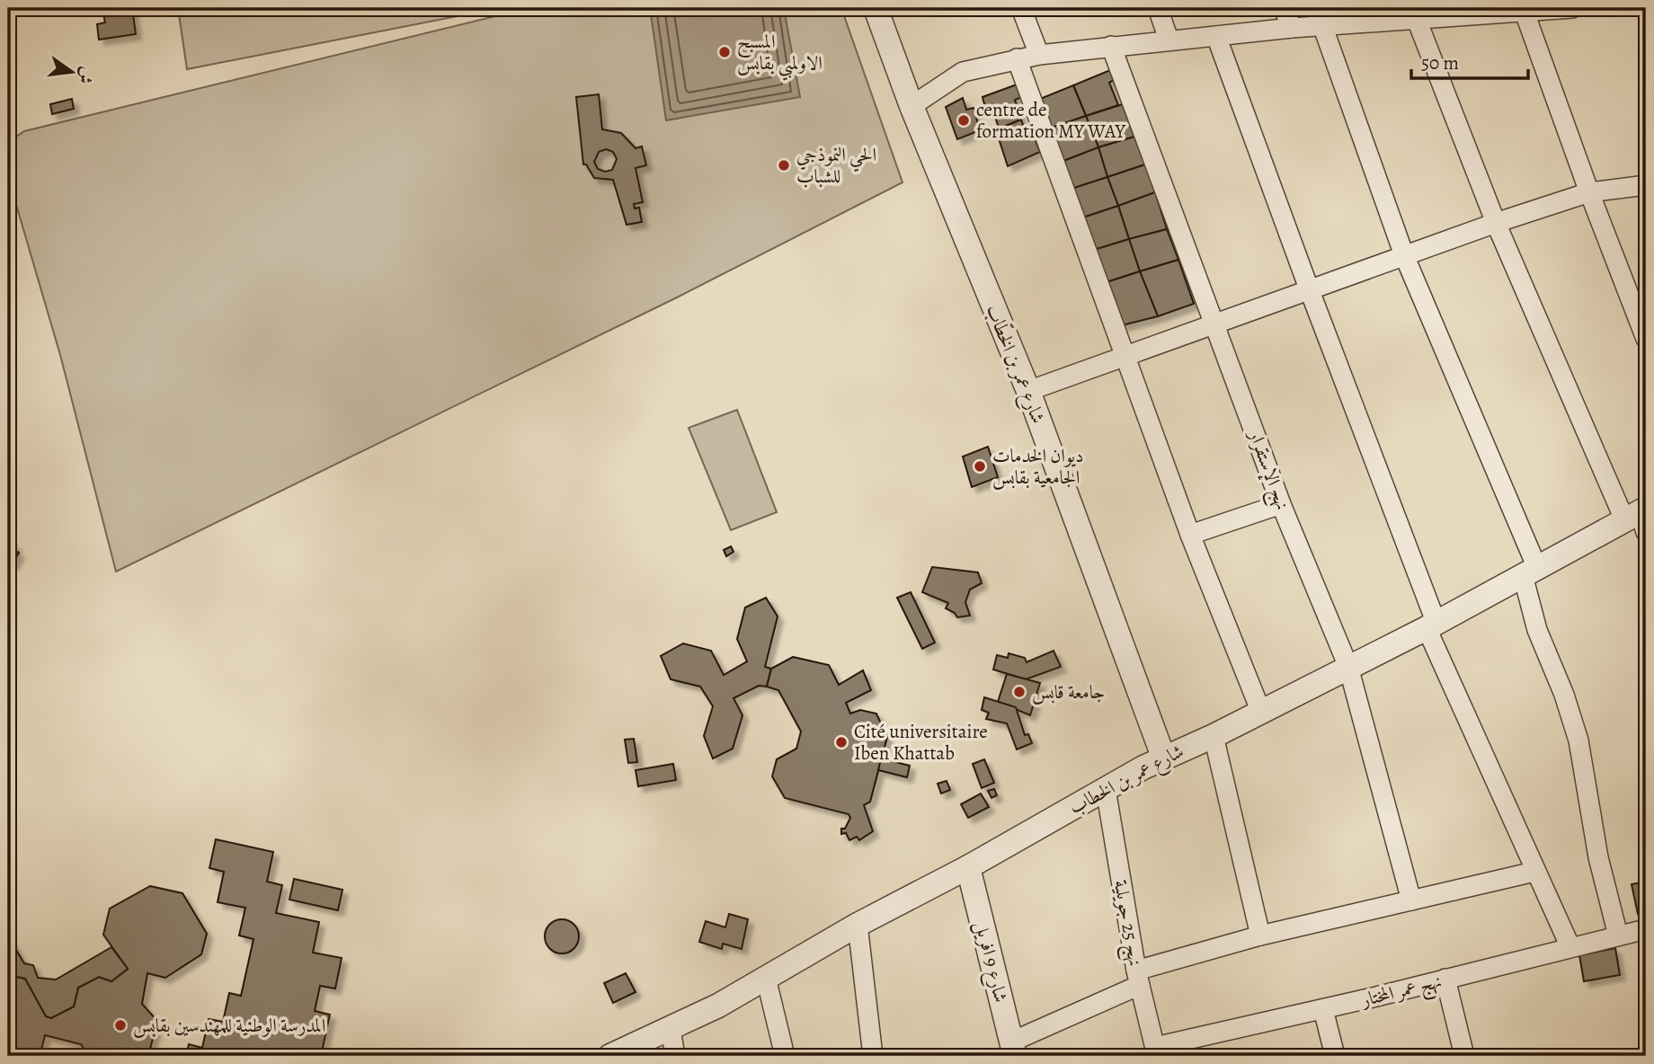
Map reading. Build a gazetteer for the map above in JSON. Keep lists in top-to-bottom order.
{
  "streets": {
    "street": [
      "شارع عمر بن الخطّاب",
      "نهج الإستقرار",
      "شارع عمر بن الخطاب",
      "نهج 25 جويلية",
      "شارع 9 افريل",
      "نهج عمر المختار"
    ]
  },
  "crossings": [
    ["شارع عمر بن الخطّاب", "شارع عمر بن الخطاب"],
    ["نهج الإستقرار", "شارع عمر بن الخطاب"],
    ["شارع عمر بن الخطاب", "نهج 25 جويلية"],
    ["شارع عمر بن الخطاب", "شارع 9 افريل"],
    ["نهج 25 جويلية", "نهج عمر المختار"]
  ],
  "places": [
    "المسبح الاولمبي بقابس",
    "centre de formation MY WAY",
    "الحي النموذجي للشباب",
    "ديوان الخدمات الجامعية بقابس",
    "جامعة قابس",
    "Cité universitaire Iben Khattab",
    "المدرسة الوطنية للمهندسين بقابس"
  ],
  "scale_bar": "50 m",
  "north": "right"
}
